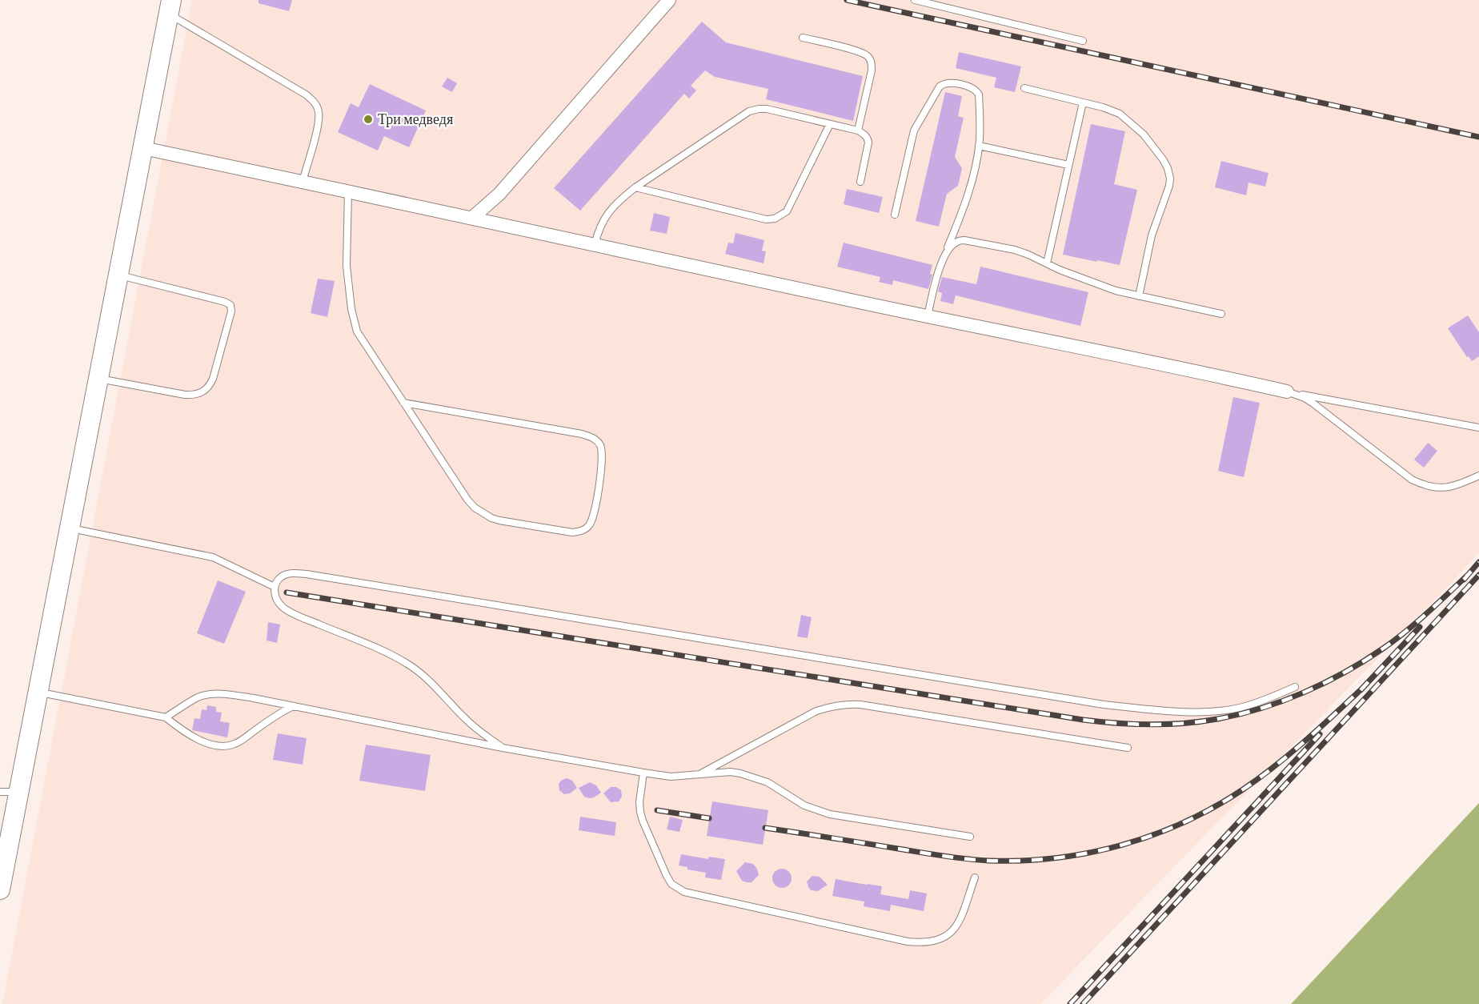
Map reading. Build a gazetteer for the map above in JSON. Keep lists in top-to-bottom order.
{
  "places": ["Три медведя"]
}
